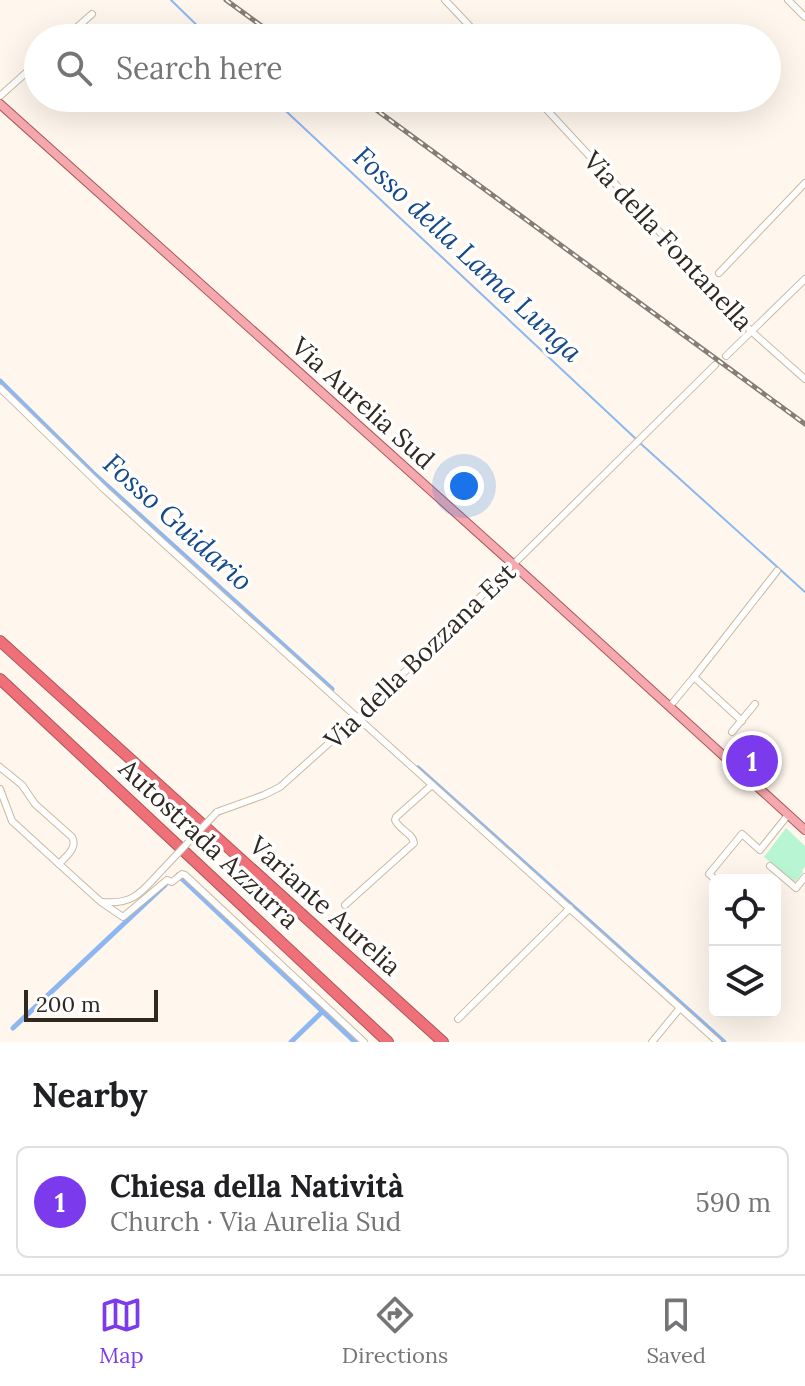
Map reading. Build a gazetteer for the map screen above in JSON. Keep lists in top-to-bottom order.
{
  "streets": {
    "highway": ["Autostrada Azzurra", "Variante Aurelia"],
    "main road": ["Via Aurelia Sud"],
    "street": ["Via della Fontanella", "Via della Bozzana Est"]
  },
  "crossings": [
    ["Via Aurelia Sud", "Via della Bozzana Est"]
  ],
  "water": ["Fosso della Lama Lunga", "Fosso Guidario"],
  "scale_bar": "200 m",
  "page": {
    "search": "Search here",
    "pins": "1",
    "scale": "200 m",
    "heading": "Nearby",
    "list": [
      {
        "mark": "1",
        "name": "Chiesa della Natività",
        "note": "Church · Via Aurelia Sud",
        "value": "590 m"
      }
    ],
    "nav": ["Map", "Directions", "Saved"]
  }
}
